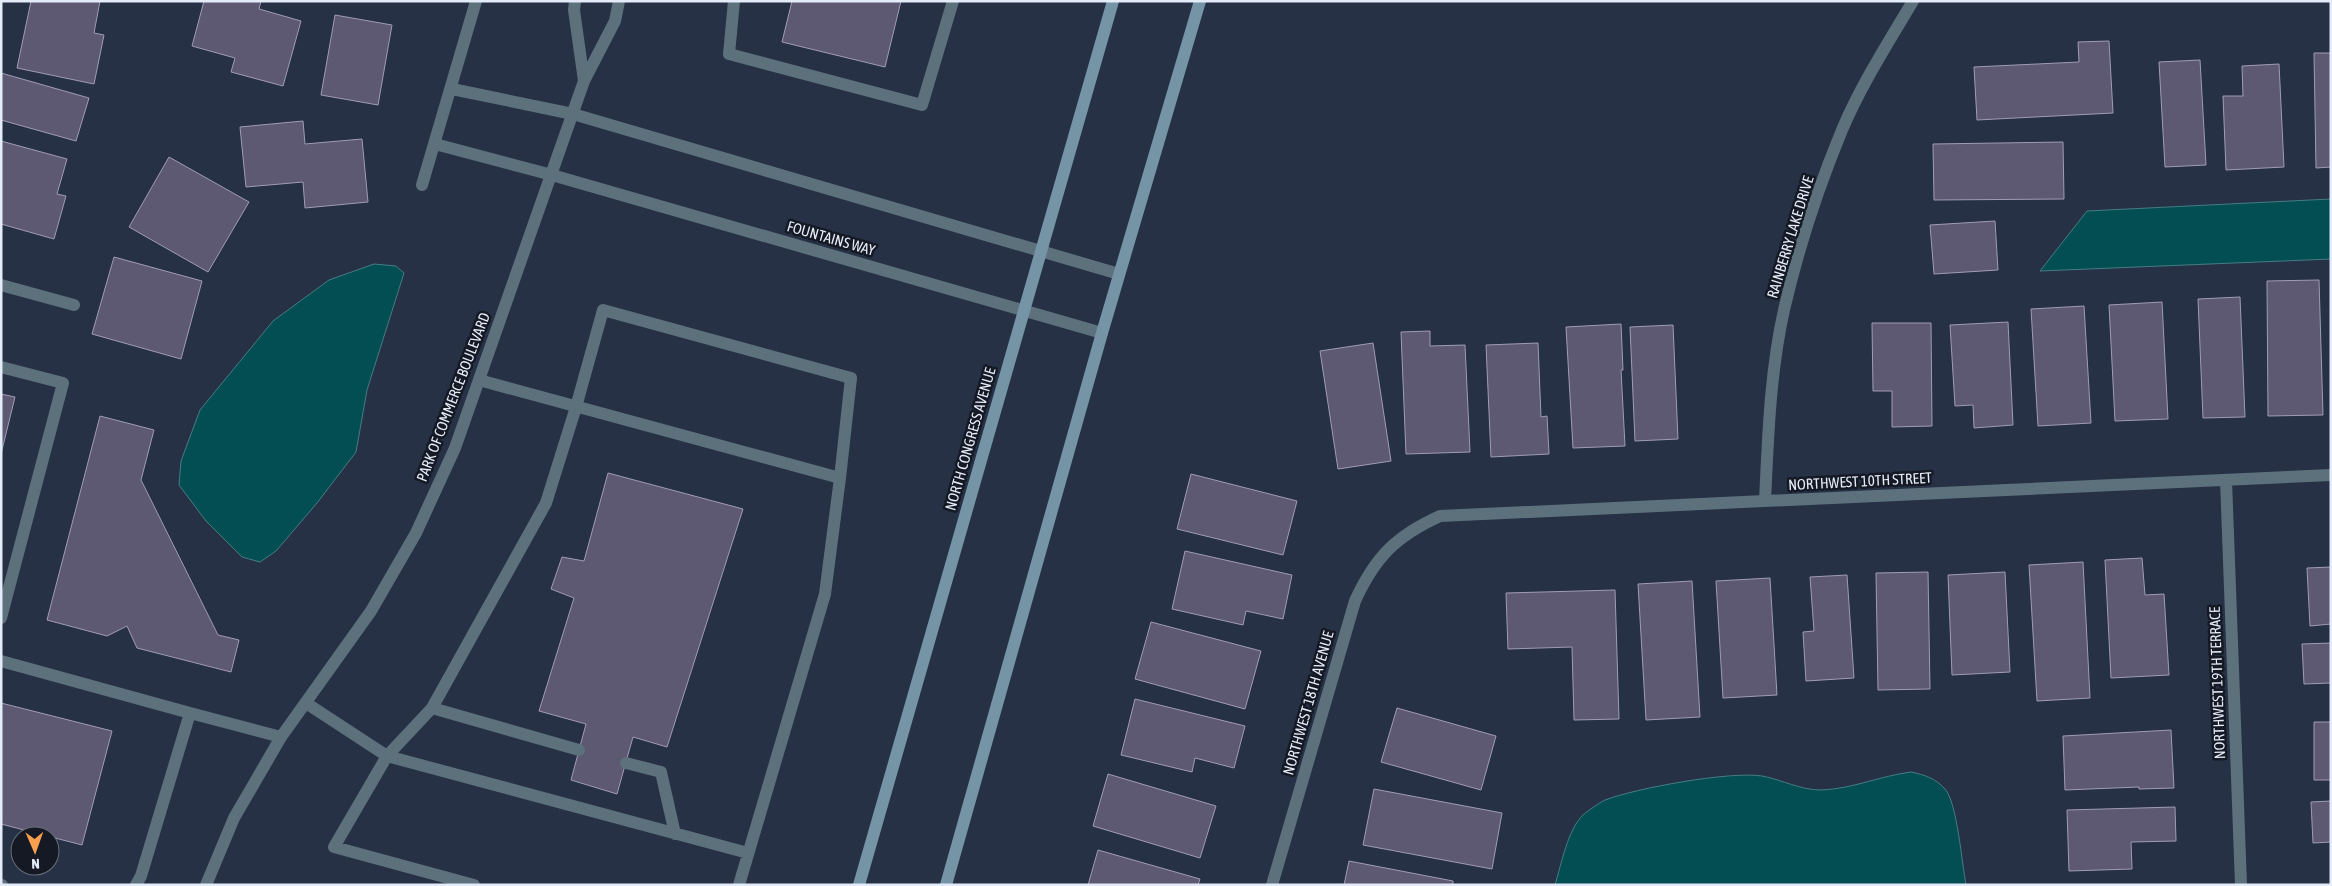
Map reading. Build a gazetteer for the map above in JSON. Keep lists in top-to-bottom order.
{
  "streets": {
    "main road": ["NORTH CONGRESS AVENUE"],
    "street": [
      "RAINBERRY LAKE DRIVE",
      "FOUNTAINS WAY",
      "PARK OF COMMERCE BOULEVARD",
      "NORTHWEST 10TH STREET",
      "NORTHWEST 19TH TERRACE",
      "NORTHWEST 18TH AVENUE"
    ]
  },
  "crossings": [
    ["RAINBERRY LAKE DRIVE", "NORTHWEST 10TH STREET"],
    ["FOUNTAINS WAY", "PARK OF COMMERCE BOULEVARD"],
    ["FOUNTAINS WAY", "NORTH CONGRESS AVENUE"],
    ["NORTHWEST 10TH STREET", "NORTHWEST 19TH TERRACE"],
    ["NORTHWEST 10TH STREET", "NORTHWEST 18TH AVENUE"]
  ],
  "north": "bottom"
}
